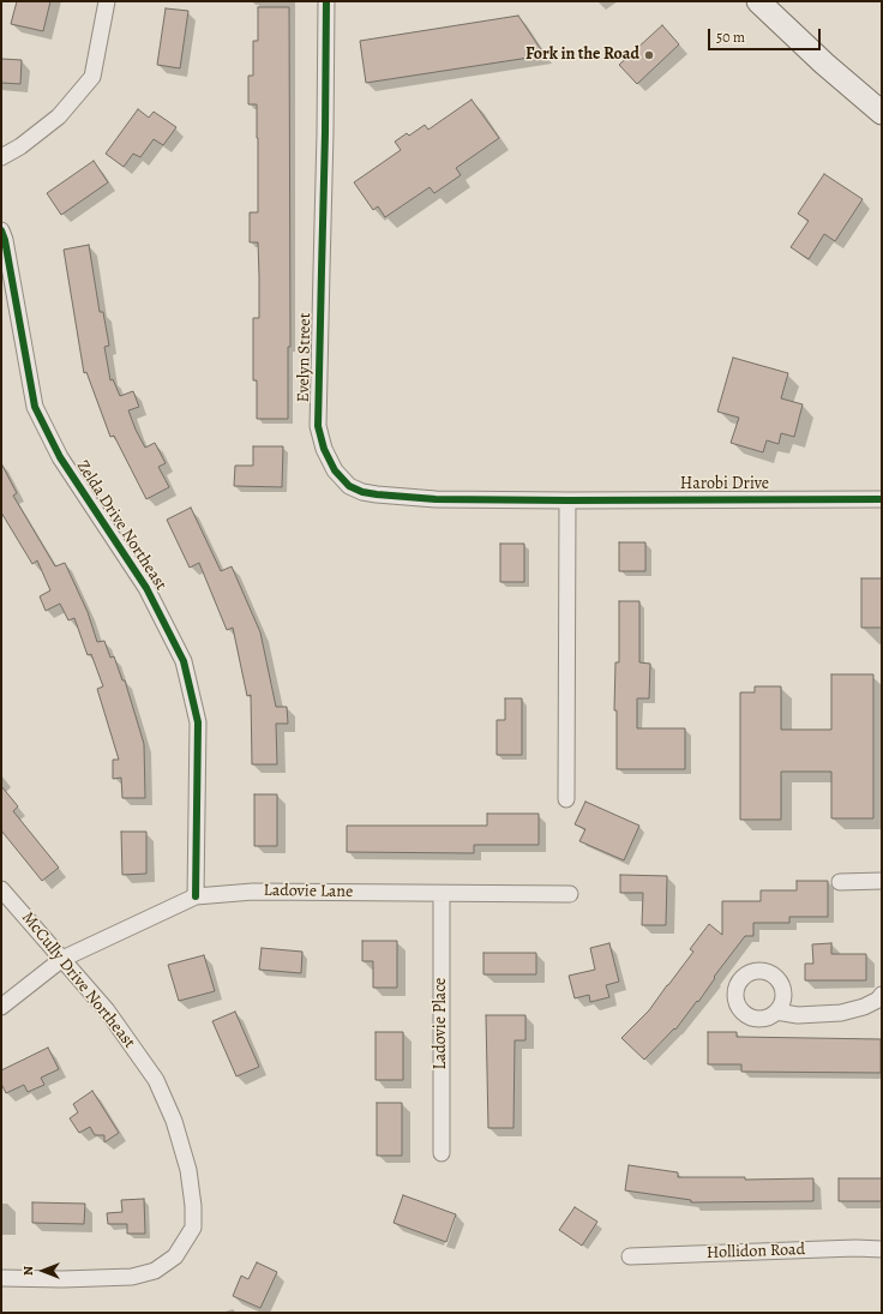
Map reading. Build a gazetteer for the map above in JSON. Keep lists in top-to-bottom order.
{
  "streets": {
    "street": [
      "Evelyn Street",
      "Harobi Drive",
      "Zelda Drive Northeast",
      "Ladovie Lane",
      "McCully Drive Northeast",
      "Ladovie Place",
      "Hollidon Road"
    ]
  },
  "crossings": [
    ["Evelyn Street", "Harobi Drive"],
    ["Zelda Drive Northeast", "Ladovie Lane"],
    ["Ladovie Lane", "McCully Drive Northeast"],
    ["Ladovie Lane", "Ladovie Place"]
  ],
  "places": ["Fork in the Road"],
  "scale_bar": "50 m",
  "north": "left"
}
